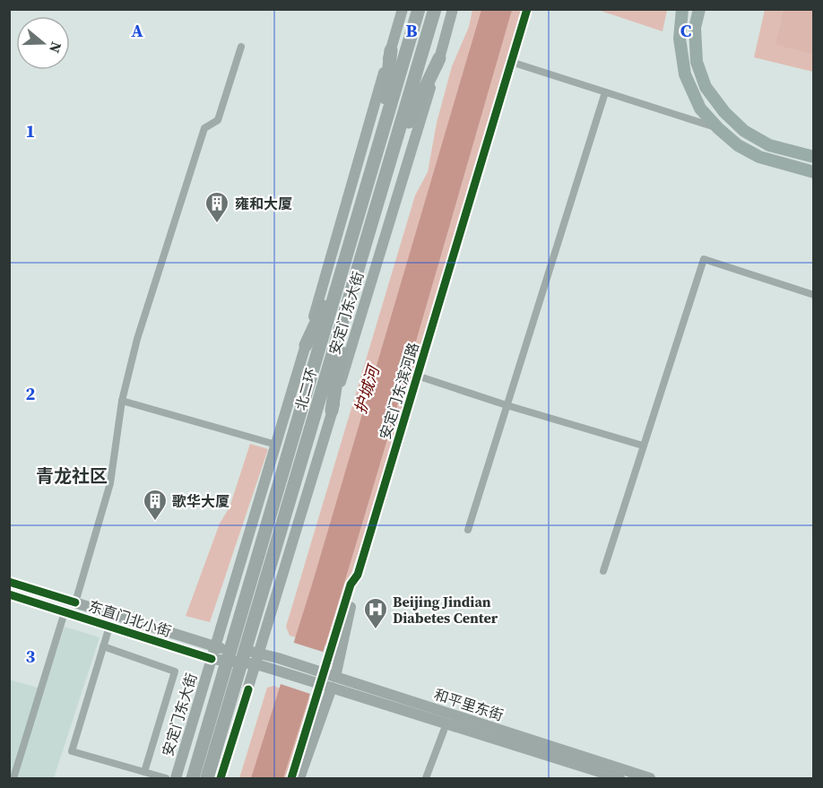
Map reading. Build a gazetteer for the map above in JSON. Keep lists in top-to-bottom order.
{
  "streets": {
    "highway": ["北二环"],
    "street": [
      "安定门东大街",
      "安定门东滨河路",
      "东直门北小街",
      "和平里东街"
    ]
  },
  "crossings": [
    ["安定门东大街", "东直门北小街"],
    ["安定门东大街", "和平里东街"],
    ["东直门北小街", "和平里东街"]
  ],
  "districts": ["青龙社区"],
  "water": ["护城河"],
  "places": {
    "building": ["雍和大厦", "歌华大厦"],
    "hospital": ["Beijing Jindian Diabetes Center"]
  },
  "north": "right",
  "grid": {
    "columns": ["A", "B", "C"],
    "rows": ["1", "2", "3"]
  }
}
